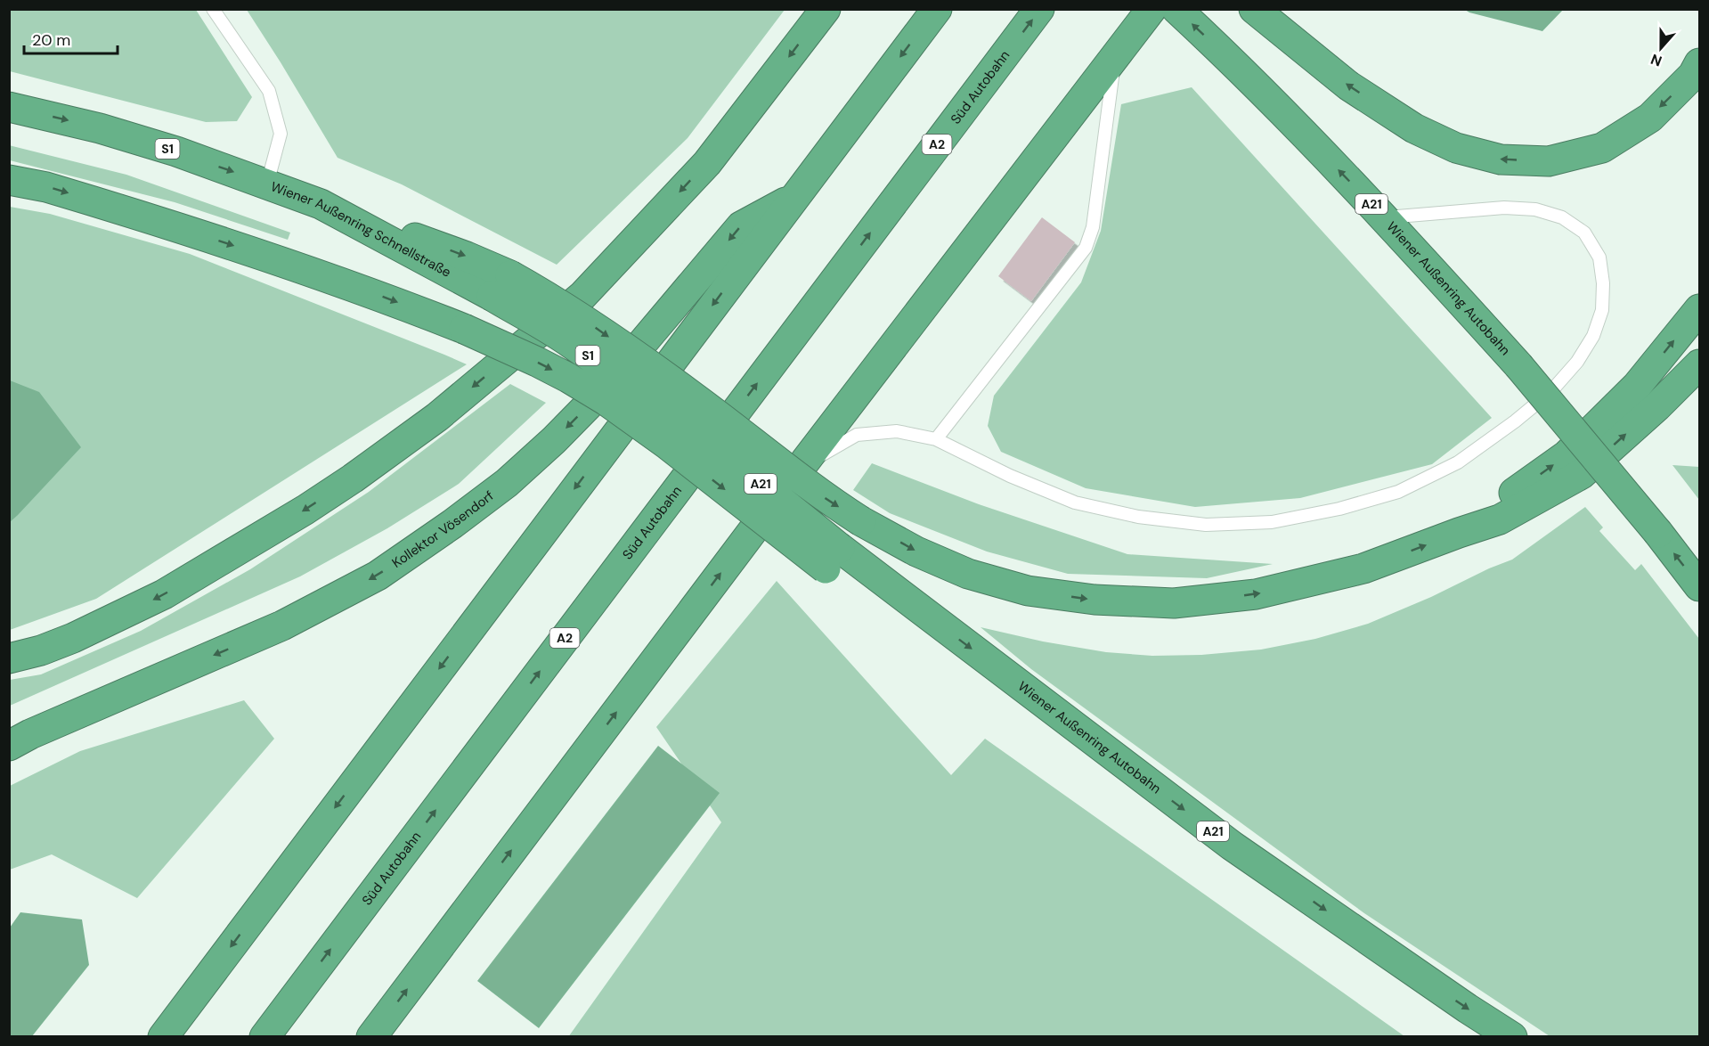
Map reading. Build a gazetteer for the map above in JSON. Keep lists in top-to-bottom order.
{
  "streets": {
    "highway": [
      "Süd Autobahn",
      "A2",
      "S1",
      "A21",
      "Wiener Außenring Schnellstraße",
      "Wiener Außenring Autobahn",
      "Kollektor Vösendorf"
    ]
  },
  "crossings": [
    ["A21", "Wiener Außenring Schnellstraße"],
    ["A21", "Wiener Außenring Autobahn"]
  ],
  "scale_bar": "20 m",
  "north": "bottom"
}
